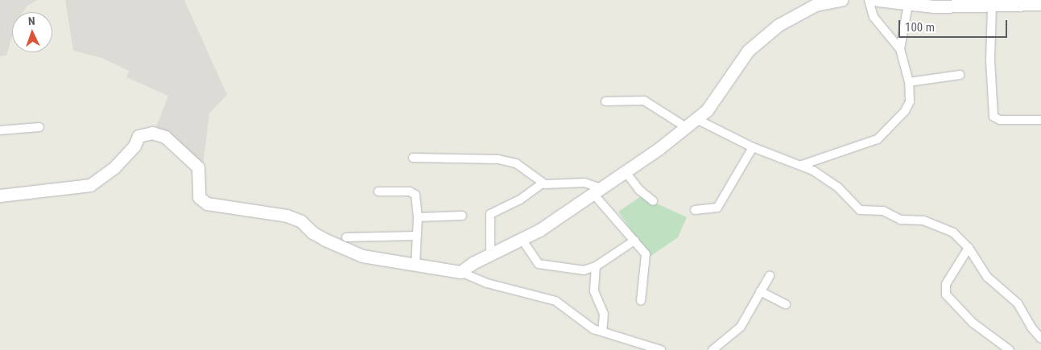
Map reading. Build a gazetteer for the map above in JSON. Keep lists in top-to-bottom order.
{
  "scale_bar": "100 m",
  "north": "top"
}
